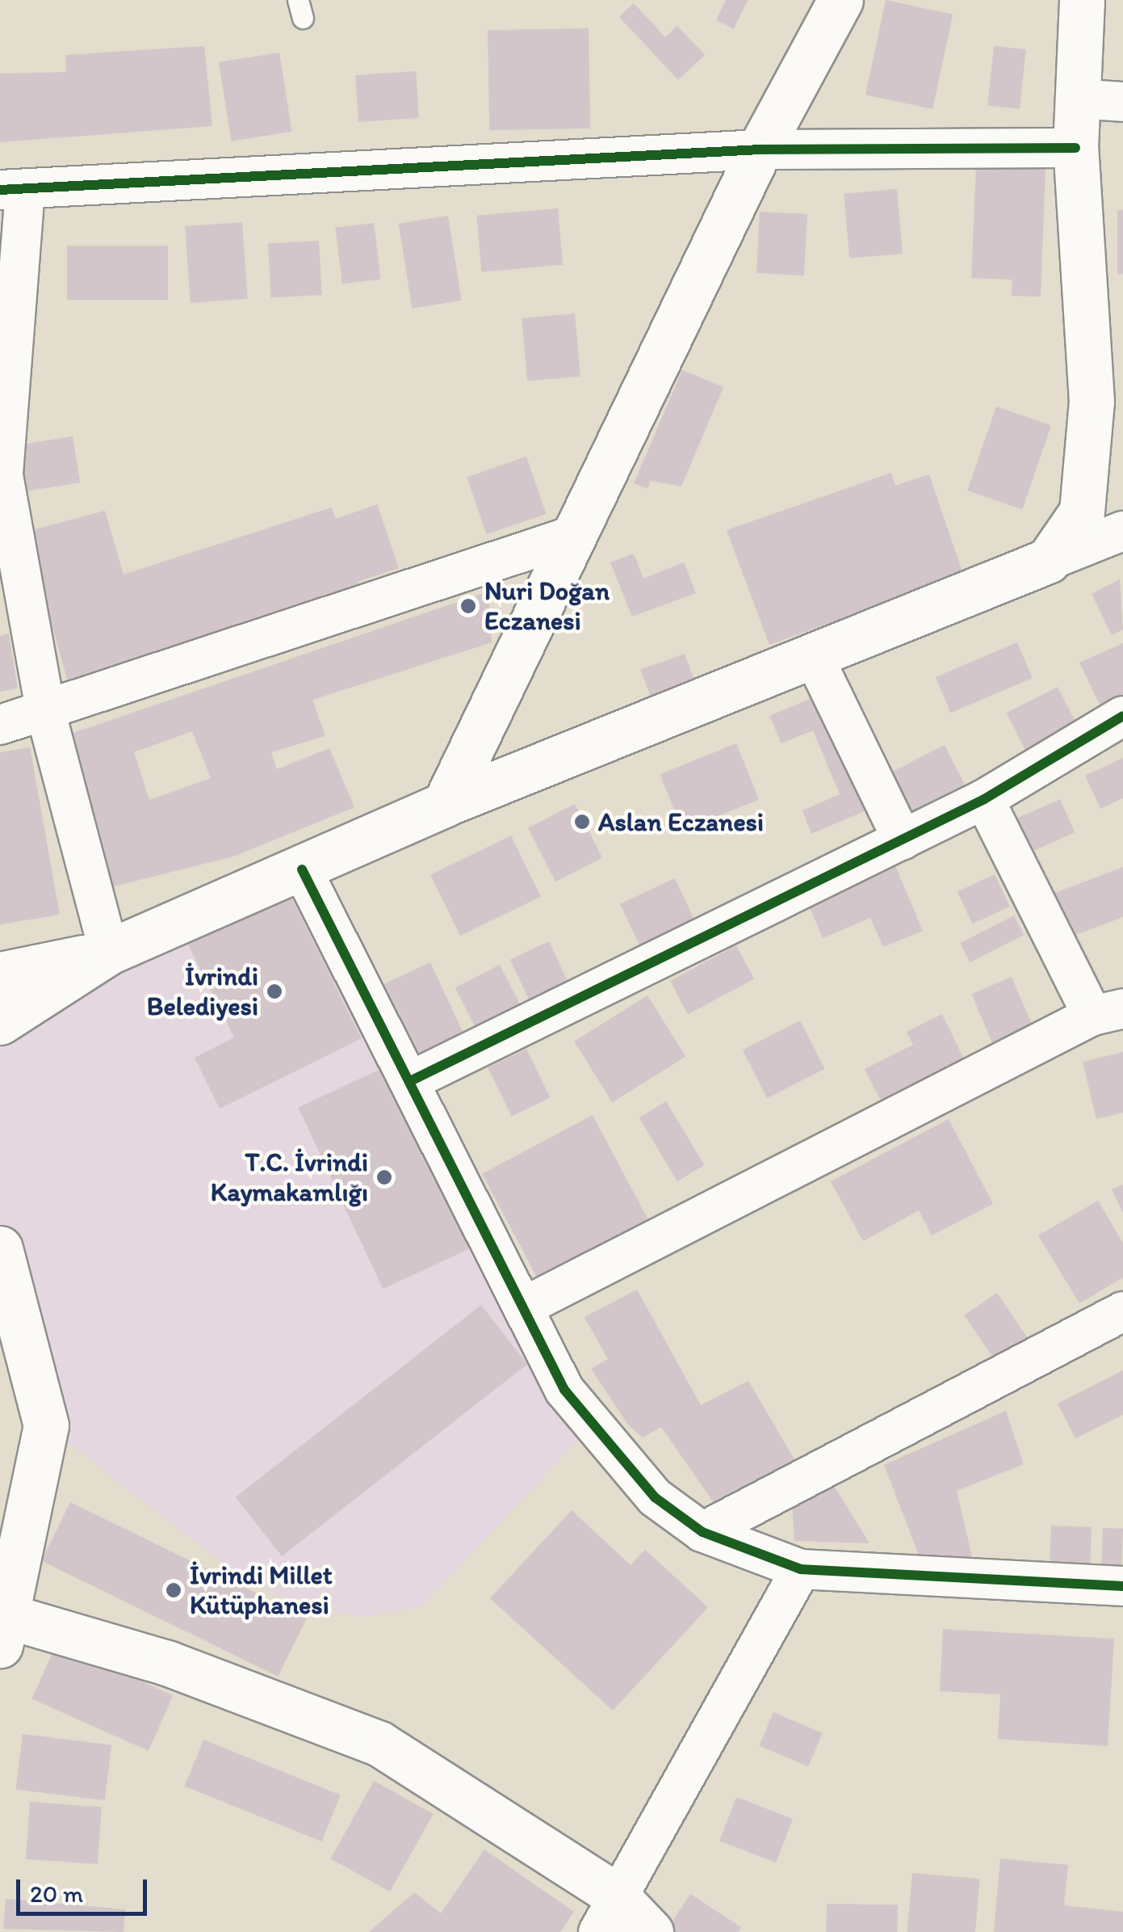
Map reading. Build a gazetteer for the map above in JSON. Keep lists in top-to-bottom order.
{
  "places": [
    "Nuri Doğan Eczanesi",
    "Aslan Eczanesi",
    "İvrindi Belediyesi",
    "T.C. İvrindi Kaymakamlığı",
    "İvrindi Millet Kütüphanesi"
  ],
  "scale_bar": "20 m"
}
